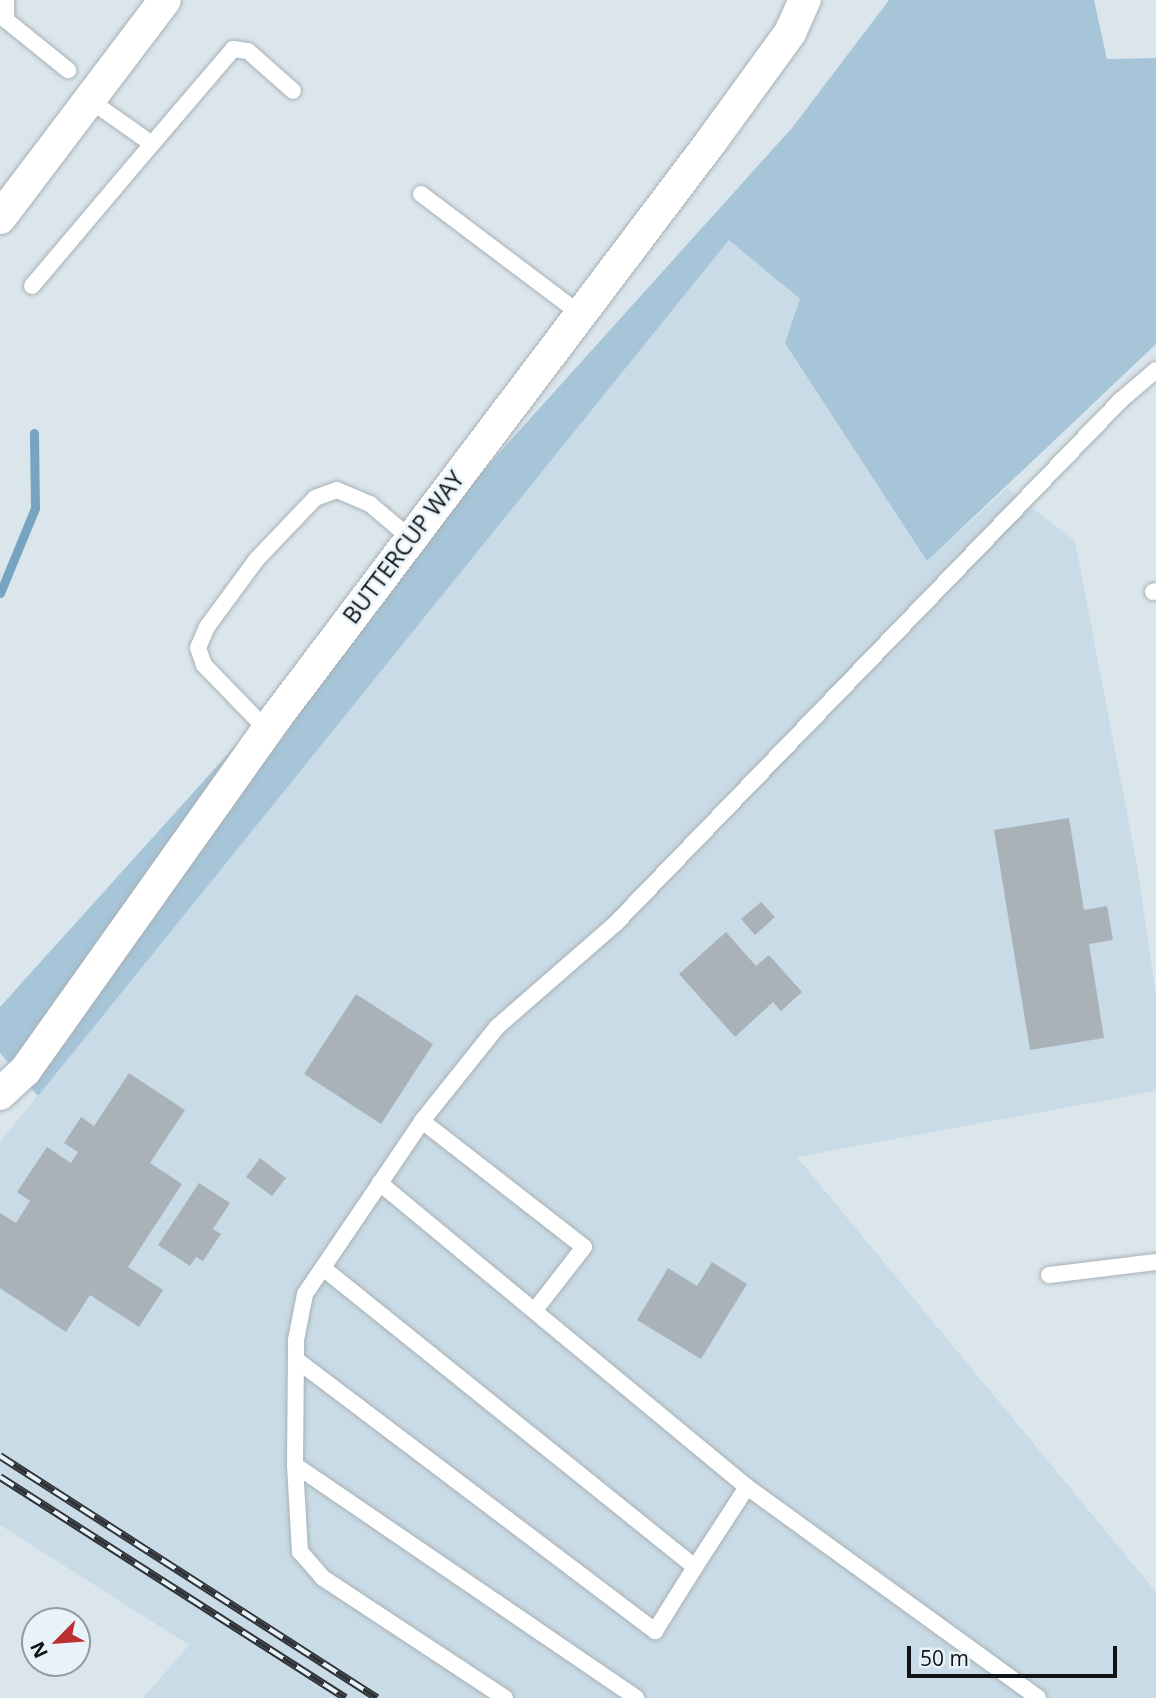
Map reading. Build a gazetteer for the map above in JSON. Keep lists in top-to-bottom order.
{
  "streets": {
    "street": ["BUTTERCUP WAY"]
  },
  "scale_bar": "50 m",
  "north": "bottom left"
}
